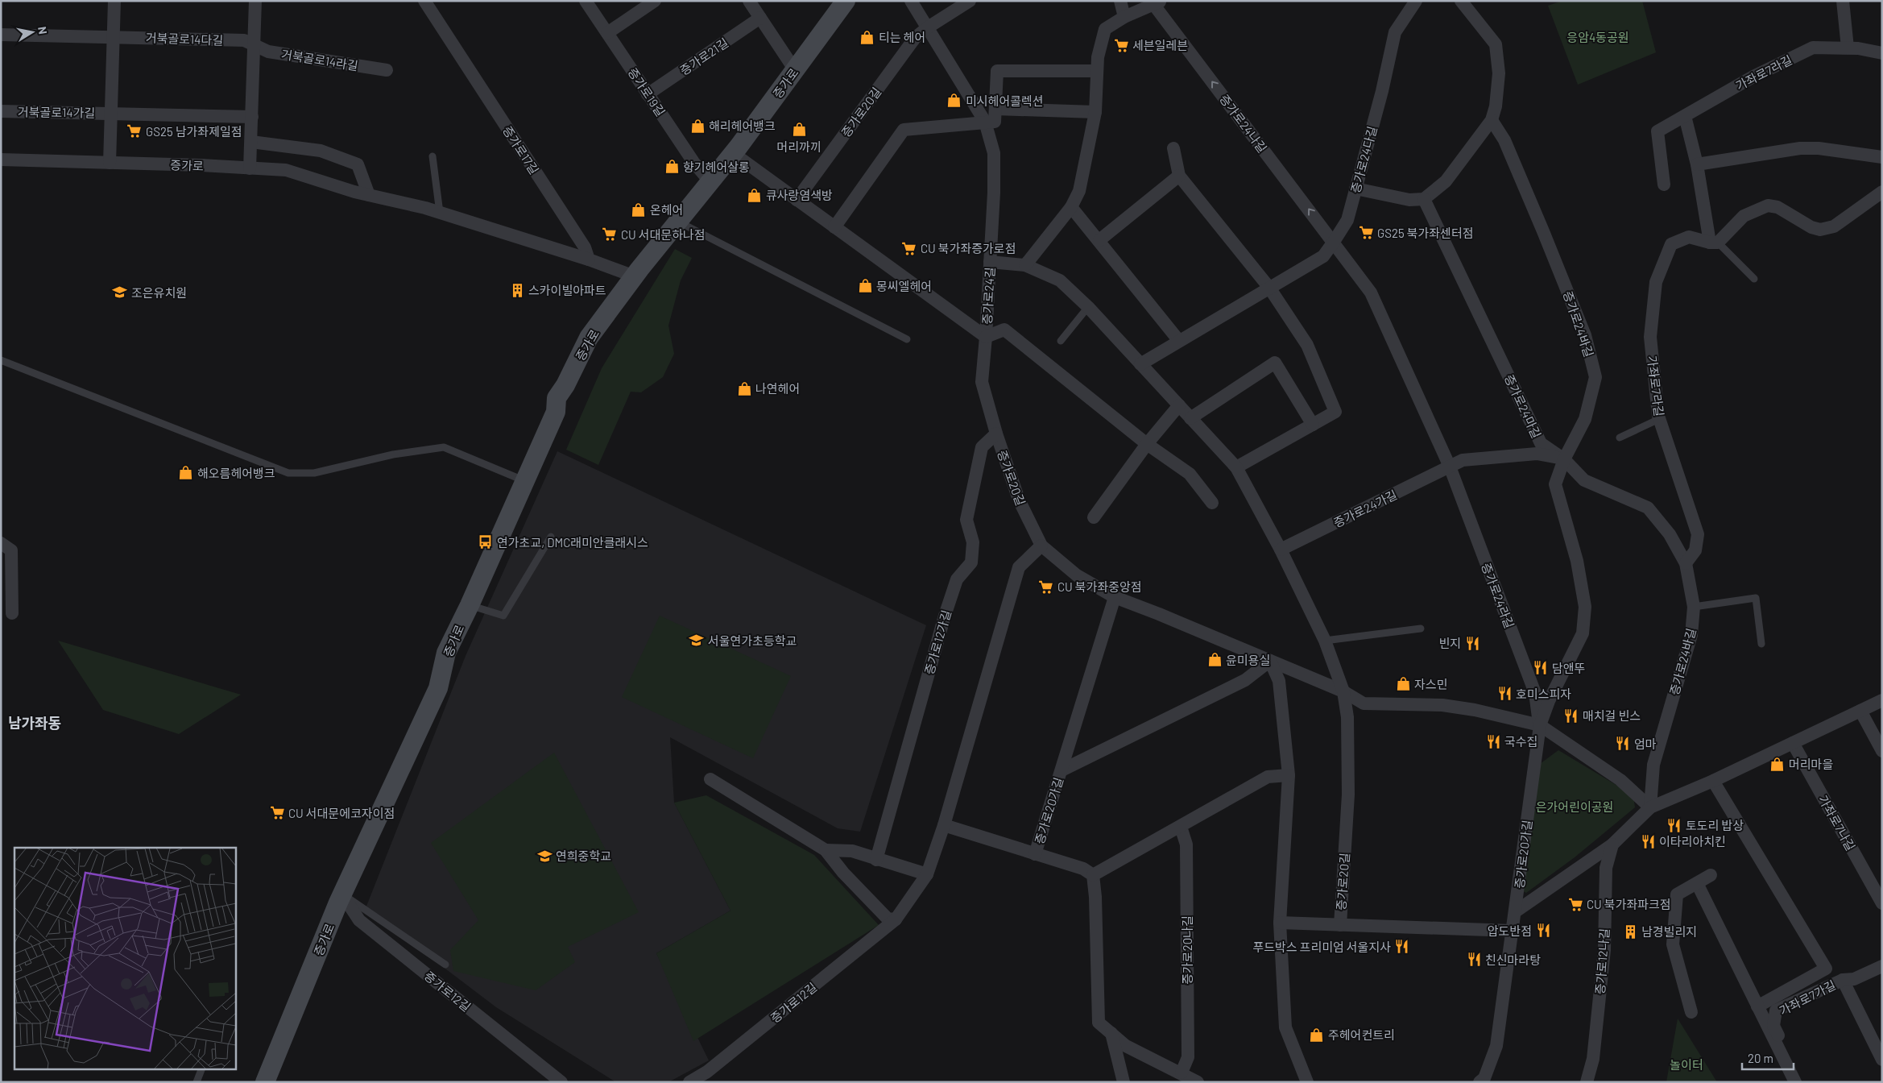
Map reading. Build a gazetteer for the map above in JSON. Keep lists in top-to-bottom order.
{
  "streets": {
    "main road": ["증가로"],
    "street": [
      "거북골로14다길",
      "증가로21길",
      "거북골로14라길",
      "가좌로7라길",
      "증가로19길",
      "거북골로14가길",
      "증가로20길",
      "증가로24나길",
      "증가로17길",
      "증가로24다길",
      "증가로24길",
      "증가로24바길",
      "증가로24마길",
      "증가로24가길",
      "증가로24라길",
      "증가로12가길",
      "증가로20가길",
      "가좌로7나길",
      "증가로20나길",
      "증가로12나길",
      "증가로12길",
      "가좌로7가길"
    ]
  },
  "crossings": [
    ["거북골로14다길", "거북골로14라길"],
    ["증가로21길", "증가로19길"],
    ["가좌로7라길", "증가로24바길"],
    ["증가로", "증가로19길"],
    ["증가로", "증가로17길"],
    ["증가로", "증가로12길"],
    ["증가로20길", "증가로24길"],
    ["증가로20길", "증가로24라길"],
    ["증가로20길", "증가로12가길"],
    ["증가로20길", "증가로20가길"],
    ["증가로24나길", "증가로24다길"],
    ["증가로24나길", "증가로24라길"],
    ["증가로24다길", "증가로24라길"],
    ["증가로24바길", "증가로24마길"],
    ["증가로24가길", "증가로24라길"],
    ["증가로24라길", "증가로20가길"],
    ["증가로20가길", "증가로12나길"]
  ],
  "districts": ["남가좌동"],
  "parks": ["응암4동공원", "은가어린이공원", "놀이터"],
  "places": {
    "shop": [
      "티는 헤어",
      "미시헤어콜렉션",
      "해리헤어뱅크",
      "머리까끼",
      "향기헤어살롱",
      "큐사랑염색방",
      "온헤어",
      "몽씨엘헤어",
      "나연헤어",
      "해오름헤어뱅크",
      "윤미용실",
      "자스민",
      "머리마을",
      "주헤어컨트리"
    ],
    "supermarket": [
      "세븐일레븐",
      "GS25 남가좌제일점",
      "GS25 북가좌센터점",
      "CU 서대문하나점",
      "CU 북가좌증가로점",
      "CU 북가좌중앙점",
      "CU 서대문에코자이점",
      "CU 북가좌파크점"
    ],
    "building": ["스카이빌아파트", "남경빌리지"],
    "school or university": ["조은유치원", "서울연가초등학교", "연희중학교"],
    "bus stop": ["연가초교, DMC래미안클래시스"],
    "restaurant": [
      "빈지",
      "담앤뚜",
      "호미스피자",
      "매치걸 빈스",
      "국수집",
      "엄마",
      "토도리 밥상",
      "이타리아치킨",
      "압도반점",
      "푸드박스 프리미엄 서울지사",
      "친신마라탕"
    ]
  },
  "scale_bar": "20 m",
  "north": "right"
}
